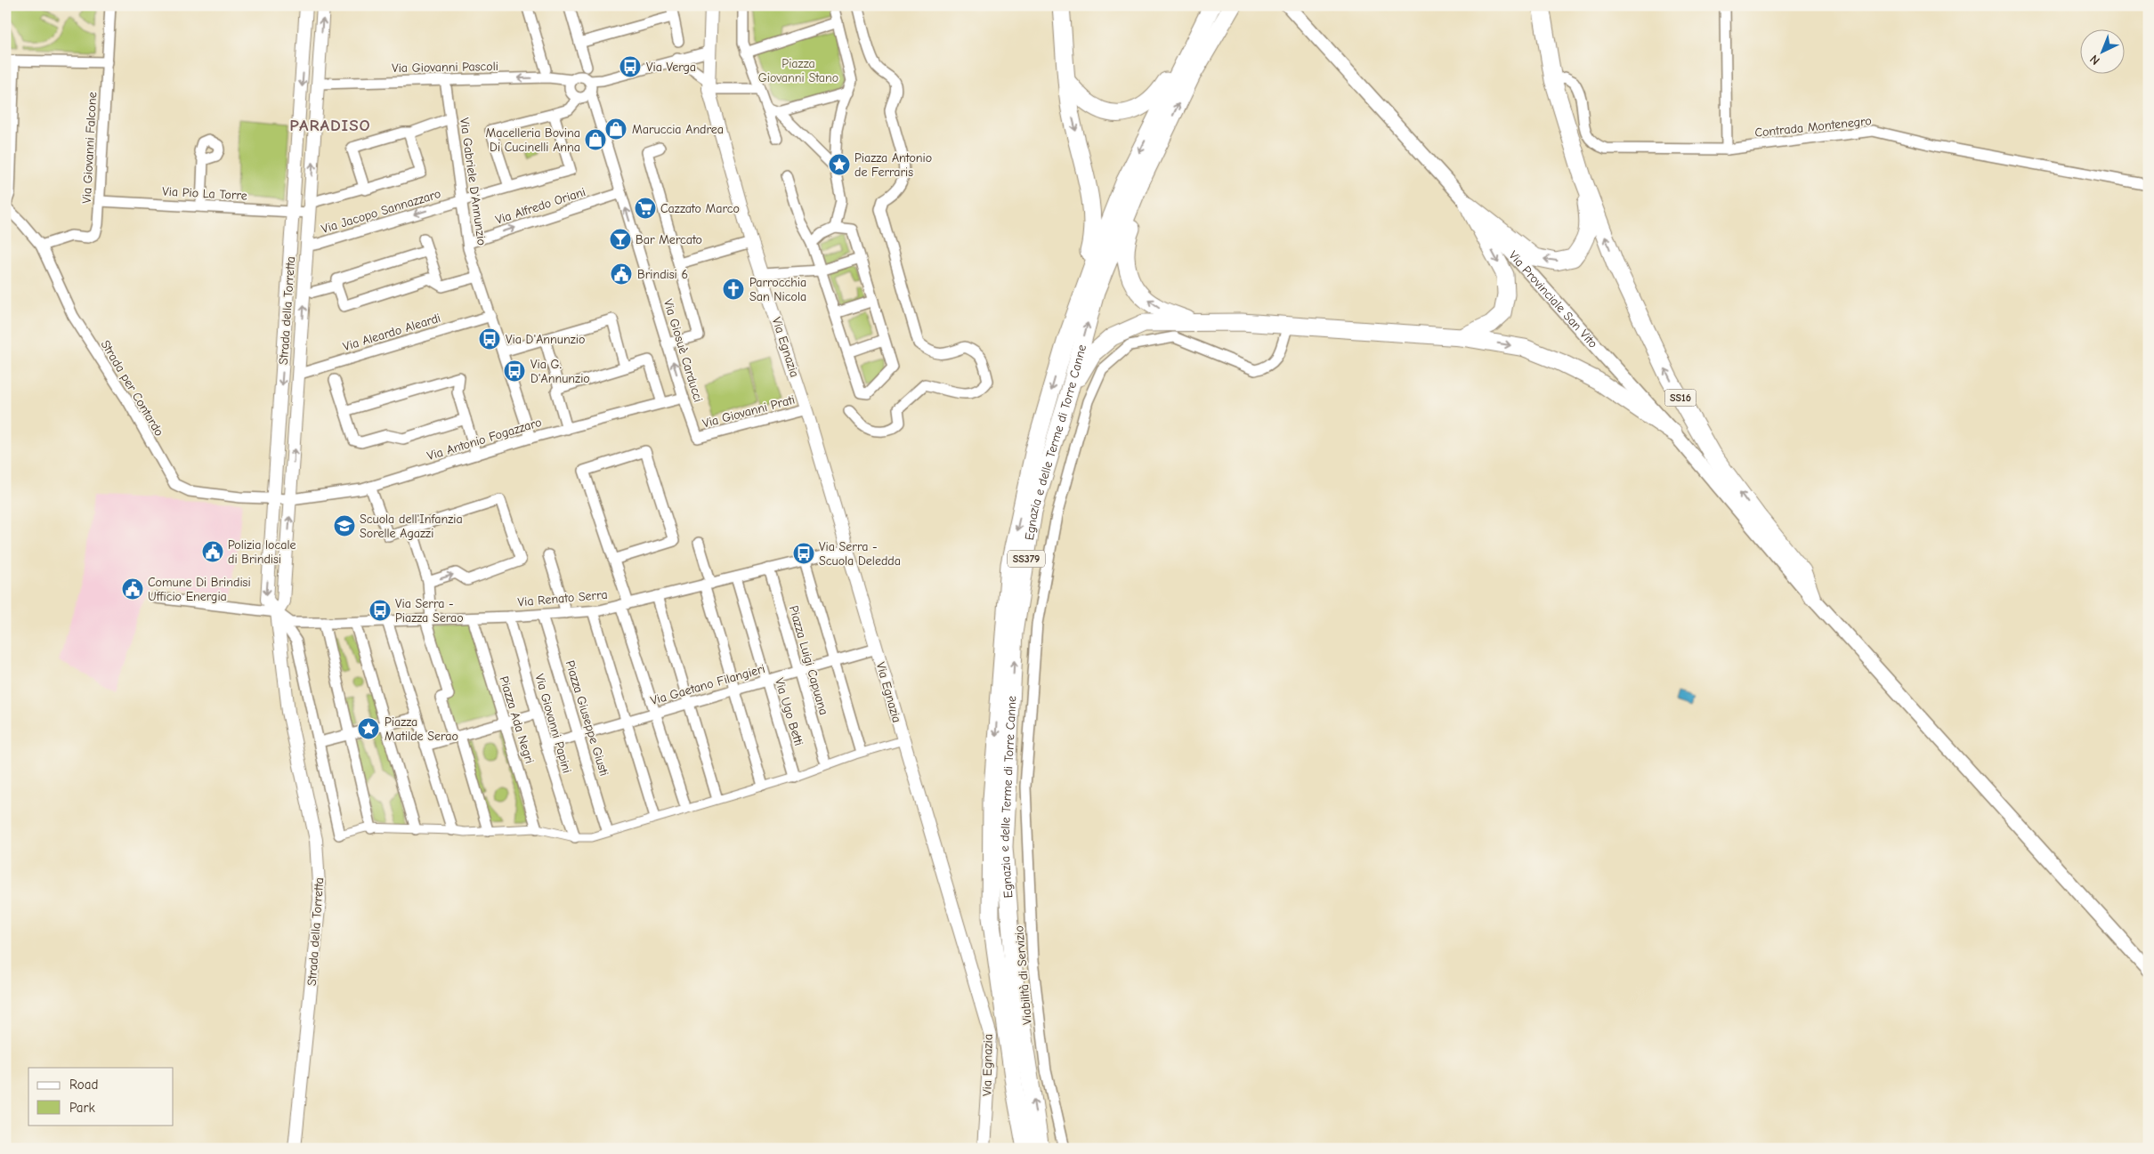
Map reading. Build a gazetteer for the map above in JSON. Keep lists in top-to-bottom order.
{
  "streets": {
    "highway": ["SS16", "Egnazia e delle Terme di Torre Canne", "SS379"],
    "main road": ["Via Provinciale San Vito"],
    "street": [
      "Via Giovanni Pascoli",
      "Contrada Montenegro",
      "Via Giovanni Falcone",
      "Via Gabriele D'Annunzio",
      "Via Pio La Torre",
      "Via Alfredo Oriani",
      "Via Jacopo Sannazzaro",
      "Strada della Torretta",
      "Via Aleardo Aleardi",
      "Via Egnazia",
      "Via Giosuè Carducci",
      "Strada per Contardo",
      "Via Giovanni Prati",
      "Via Antonio Fogazzaro",
      "Via Renato Serra",
      "Piazza Luigi Capuana",
      "Via Gaetano Filangieri",
      "Via Ugo Betti",
      "Piazza Giuseppe Giusti",
      "Piazza Ada Negri",
      "Via Giovanni Papini",
      "Viabilità di Servizio"
    ]
  },
  "crossings": [
    ["Via Giovanni Pascoli", "Via Gabriele D'Annunzio"],
    ["Via Giovanni Pascoli", "Strada della Torretta"],
    ["Via Giovanni Pascoli", "Via Giosuè Carducci"],
    ["Contrada Montenegro", "SS16"],
    ["Via Giovanni Falcone", "Via Pio La Torre"],
    ["Via Giovanni Falcone", "Strada per Contardo"],
    ["Via Gabriele D'Annunzio", "Via Alfredo Oriani"],
    ["Via Gabriele D'Annunzio", "Via Jacopo Sannazzaro"],
    ["Via Gabriele D'Annunzio", "Via Aleardo Aleardi"],
    ["Via Gabriele D'Annunzio", "Via Antonio Fogazzaro"],
    ["Via Pio La Torre", "Strada della Torretta"],
    ["Via Alfredo Oriani", "Via Giosuè Carducci"],
    ["Via Jacopo Sannazzaro", "Strada della Torretta"],
    ["Via Provinciale San Vito", "SS16"],
    ["Strada della Torretta", "Via Aleardo Aleardi"],
    ["Strada della Torretta", "Strada per Contardo"],
    ["Strada della Torretta", "Via Antonio Fogazzaro"],
    ["Strada della Torretta", "Via Renato Serra"],
    ["Via Egnazia", "Via Giovanni Prati"],
    ["Via Egnazia", "Via Renato Serra"],
    ["Via Egnazia", "Via Gaetano Filangieri"],
    ["Via Giosuè Carducci", "Via Giovanni Prati"],
    ["Via Giosuè Carducci", "Via Antonio Fogazzaro"],
    ["Strada per Contardo", "Via Antonio Fogazzaro"],
    ["Via Renato Serra", "Piazza Luigi Capuana"],
    ["Via Renato Serra", "Via Ugo Betti"],
    ["Via Renato Serra", "Piazza Giuseppe Giusti"],
    ["Via Renato Serra", "Piazza Ada Negri"],
    ["Via Renato Serra", "Via Giovanni Papini"],
    ["Piazza Luigi Capuana", "Via Gaetano Filangieri"],
    ["Via Gaetano Filangieri", "Via Ugo Betti"],
    ["Via Gaetano Filangieri", "Piazza Giuseppe Giusti"],
    ["Via Gaetano Filangieri", "Via Giovanni Papini"]
  ],
  "one_way": ["Via Giovanni Pascoli", "Via Alfredo Oriani"],
  "districts": ["PARADISO"],
  "parks": ["Piazza Giovanni Stano"],
  "places": {
    "bus stop": [
      "Via Verga",
      "Via D'Annunzio",
      "Via G. D'Annunzio",
      "Via Serra - Scuola Deledda",
      "Via Serra - Piazza Serao"
    ],
    "shop": ["Maruccia Andrea", "Macelleria Bovina Di Cucinelli Anna"],
    "place": ["Piazza Antonio de Ferraris", "Piazza Matilde Serao"],
    "supermarket": ["Cazzato Marco"],
    "bar": ["Bar Mercato"],
    "public building": ["Brindisi 6", "Polizia locale di Brindisi", "Comune Di Brindisi Ufficio Energia"],
    "church": ["Parrocchia San Nicola"],
    "school or university": ["Scuola dell'Infanzia Sorelle Agazzi"]
  },
  "legend": ["Road", "Park"],
  "north": "bottom left"
}
